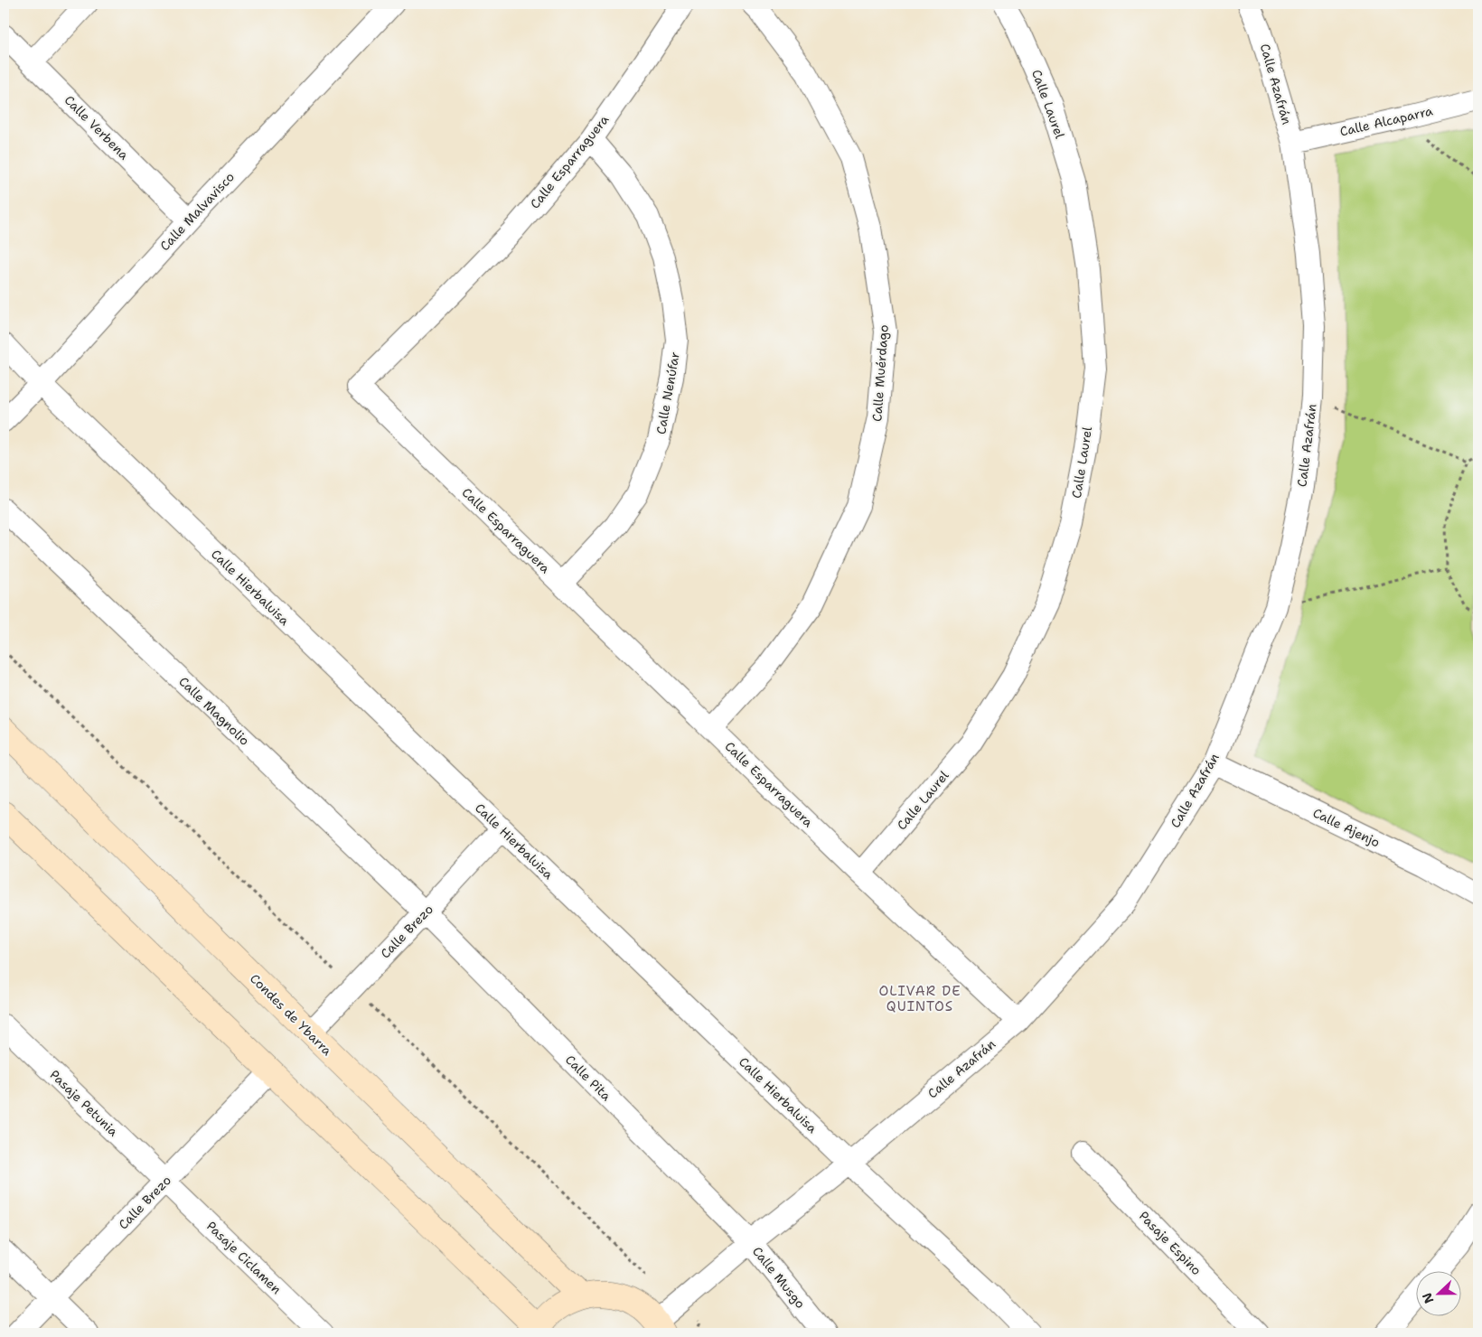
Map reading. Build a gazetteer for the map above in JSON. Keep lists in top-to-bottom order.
{
  "streets": {
    "main road": ["Condes de Ybarra"],
    "street": [
      "Calle Azafrán",
      "Calle Laurel",
      "Calle Alcaparra",
      "Calle Verbena",
      "Calle Esparraguera",
      "Calle Malvavisco",
      "Calle Muérdago",
      "Calle Nenúfar",
      "Calle Hierbaluisa",
      "Calle Magnolio",
      "Calle Ajenjo",
      "Calle Brezo",
      "Calle Pita",
      "Pasaje Petunia",
      "Pasaje Espino",
      "Pasaje Ciclamen",
      "Calle Musgo"
    ]
  },
  "crossings": [
    ["Calle Azafrán", "Calle Alcaparra"],
    ["Calle Azafrán", "Calle Esparraguera"],
    ["Calle Azafrán", "Calle Hierbaluisa"],
    ["Calle Azafrán", "Calle Ajenjo"],
    ["Calle Azafrán", "Calle Pita"],
    ["Calle Azafrán", "Calle Musgo"],
    ["Calle Laurel", "Calle Esparraguera"],
    ["Calle Verbena", "Calle Malvavisco"],
    ["Calle Esparraguera", "Calle Muérdago"],
    ["Calle Esparraguera", "Calle Nenúfar"],
    ["Calle Malvavisco", "Calle Hierbaluisa"],
    ["Calle Hierbaluisa", "Calle Brezo"],
    ["Calle Magnolio", "Calle Brezo"],
    ["Calle Magnolio", "Calle Pita"],
    ["Calle Brezo", "Condes de Ybarra"],
    ["Calle Brezo", "Calle Pita"],
    ["Calle Brezo", "Pasaje Petunia"],
    ["Calle Brezo", "Pasaje Ciclamen"],
    ["Calle Pita", "Calle Musgo"],
    ["Pasaje Petunia", "Pasaje Ciclamen"]
  ],
  "districts": ["OLIVAR DE QUINTOS"],
  "north": "left"
}
